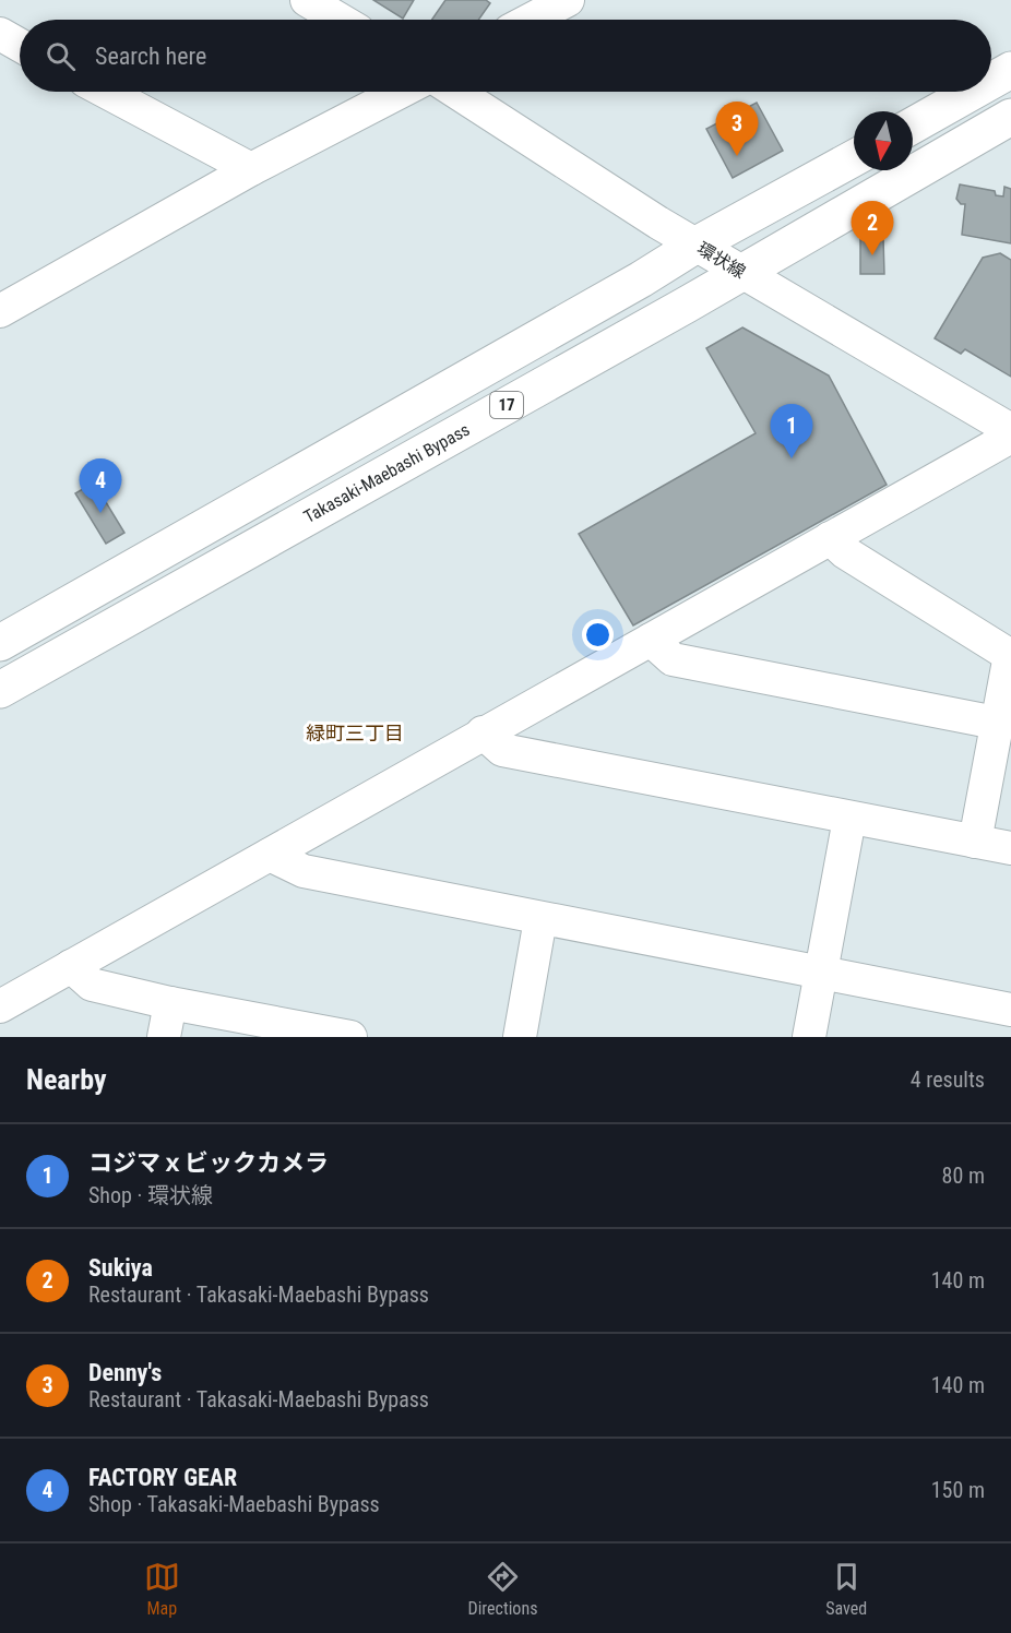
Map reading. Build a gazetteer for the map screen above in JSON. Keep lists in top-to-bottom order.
{
  "streets": {
    "highway": ["17", "Takasaki-Maebashi Bypass"],
    "street": ["環状線"]
  },
  "crossings": [
    ["環状線", "17"],
    ["環状線", "Takasaki-Maebashi Bypass"]
  ],
  "districts": ["緑町三丁目"],
  "north": "bottom",
  "page": {
    "search": "Search here",
    "pins": [
      "3",
      "2",
      "1",
      "4"
    ],
    "heading": ["Nearby", "4 results"],
    "list": [
      {
        "mark": "1",
        "name": "コジマｘビックカメラ",
        "note": "Shop · 環状線",
        "value": "80 m"
      },
      {
        "mark": "2",
        "name": "Sukiya",
        "note": "Restaurant · Takasaki-Maebashi Bypass",
        "value": "140 m"
      },
      {
        "mark": "3",
        "name": "Denny's",
        "note": "Restaurant · Takasaki-Maebashi Bypass",
        "value": "140 m"
      },
      {
        "mark": "4",
        "name": "FACTORY GEAR",
        "note": "Shop · Takasaki-Maebashi Bypass",
        "value": "150 m"
      }
    ],
    "nav": ["Map", "Directions", "Saved"]
  }
}
